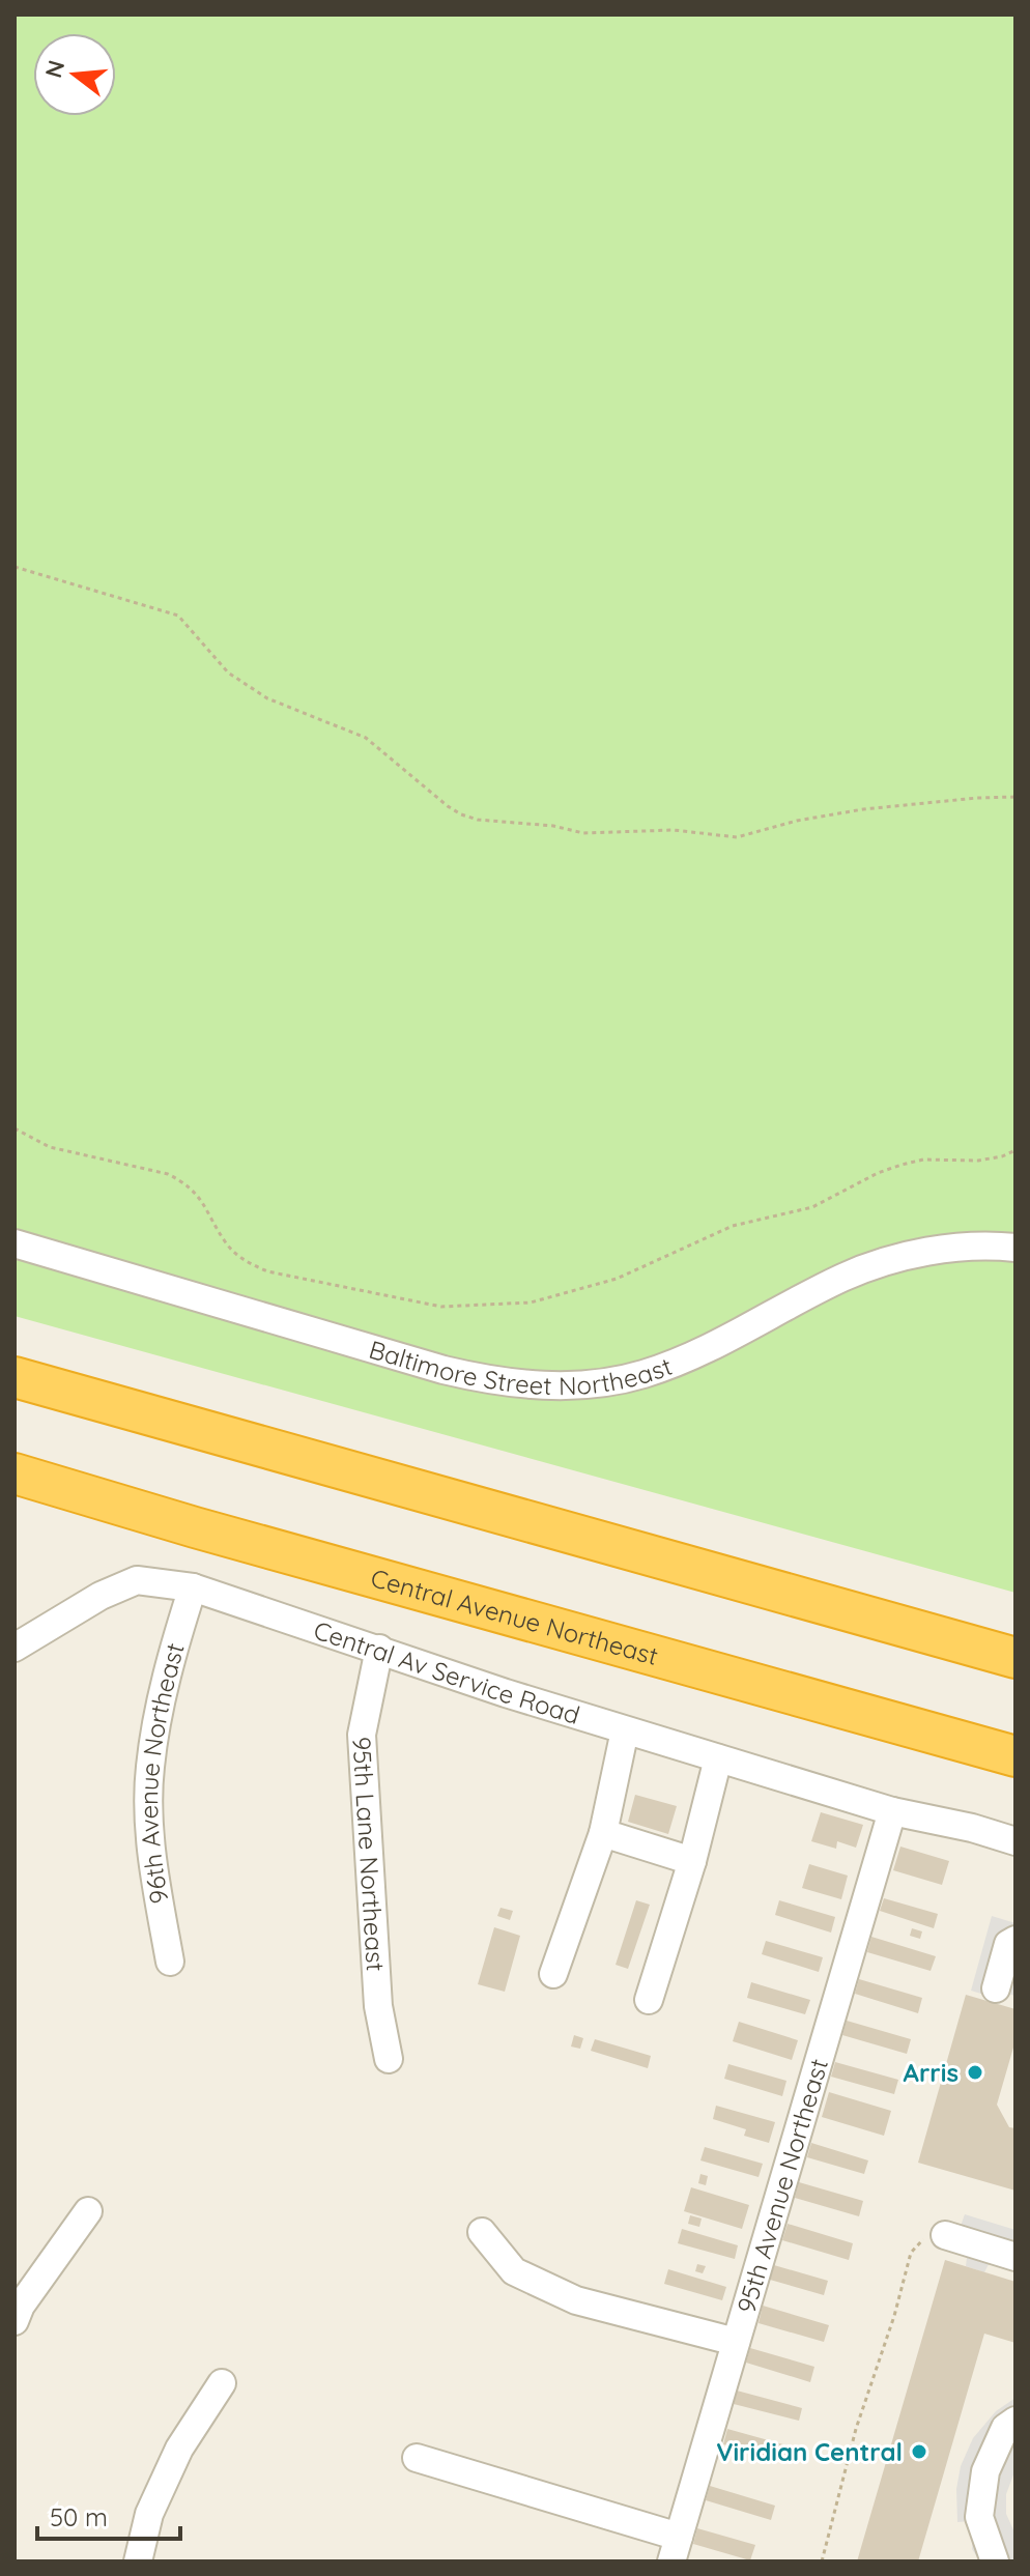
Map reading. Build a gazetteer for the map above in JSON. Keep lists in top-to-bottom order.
{
  "streets": {
    "highway": ["Central Avenue Northeast"],
    "street": [
      "Baltimore Street Northeast",
      "Central Av Service Road",
      "96th Avenue Northeast",
      "95th Lane Northeast",
      "95th Avenue Northeast"
    ]
  },
  "crossings": [
    ["Central Av Service Road", "96th Avenue Northeast"],
    ["Central Av Service Road", "95th Lane Northeast"],
    ["Central Av Service Road", "95th Avenue Northeast"]
  ],
  "places": ["Arris", "Viridian Central"],
  "scale_bar": "50 m",
  "north": "left"
}
